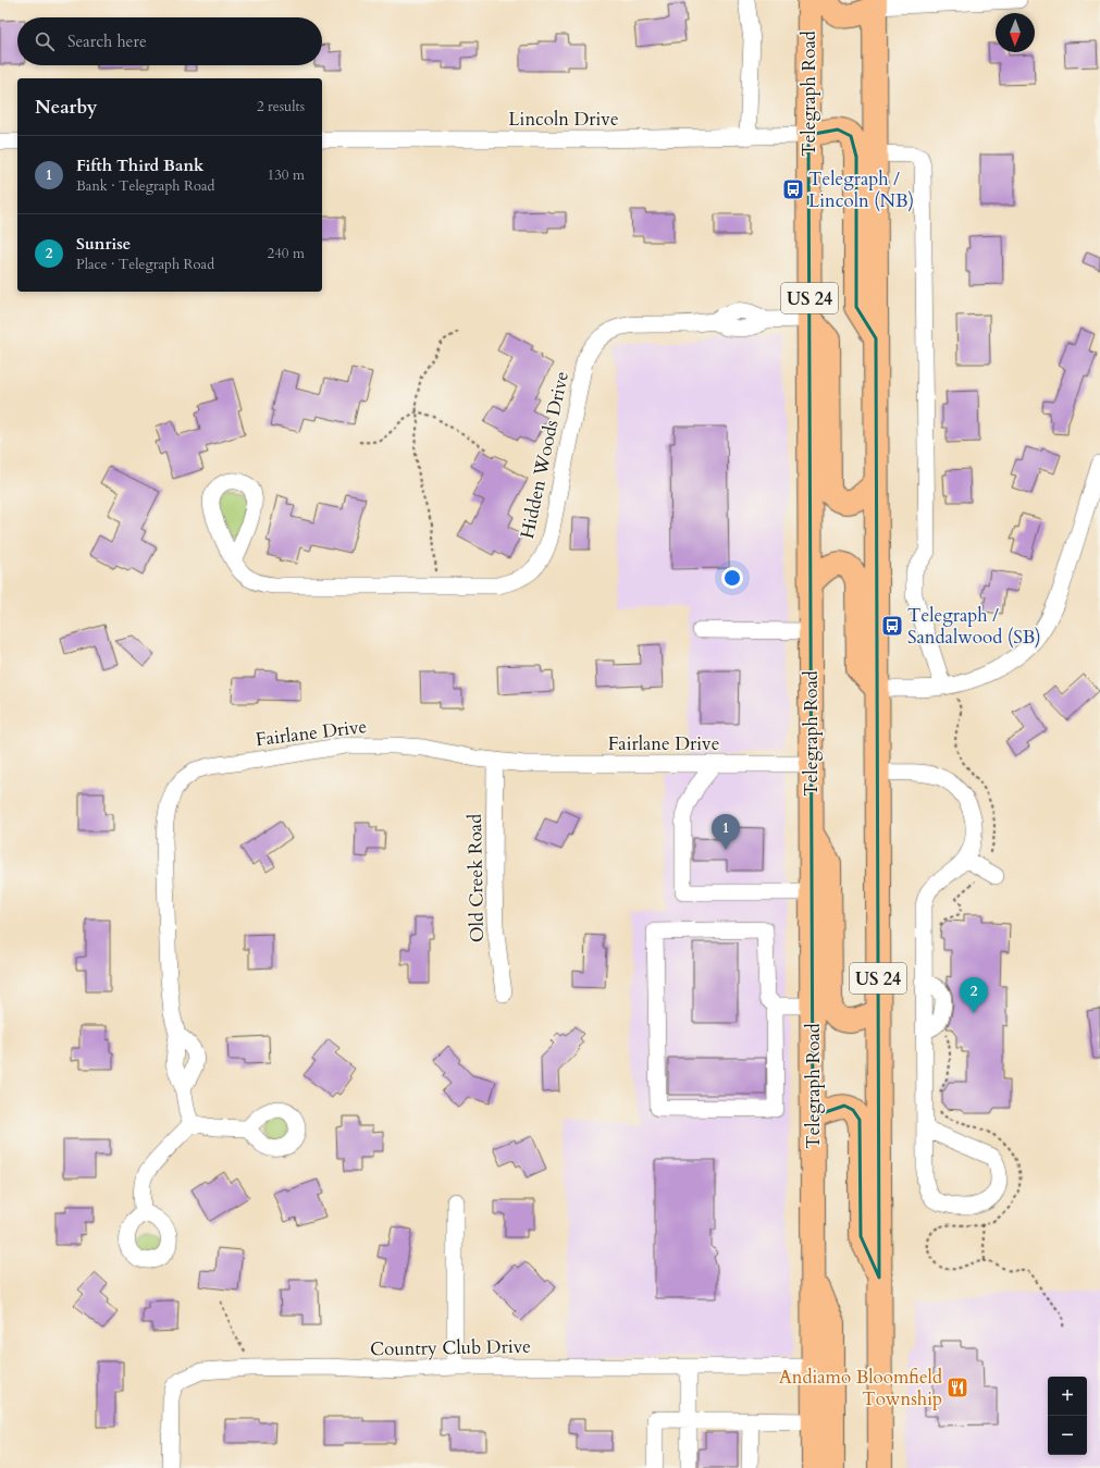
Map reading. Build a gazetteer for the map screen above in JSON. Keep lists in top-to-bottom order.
{
  "streets": {
    "highway": ["Telegraph Road", "US 24"],
    "street": [
      "Lincoln Drive",
      "Hidden Woods Drive",
      "Fairlane Drive",
      "Old Creek Road",
      "Country Club Drive"
    ]
  },
  "crossings": [
    ["Telegraph Road", "Lincoln Drive"],
    ["Telegraph Road", "Hidden Woods Drive"],
    ["Telegraph Road", "Fairlane Drive"],
    ["Telegraph Road", "Country Club Drive"],
    ["Fairlane Drive", "Old Creek Road"]
  ],
  "places": {
    "bus stop": ["Telegraph / Lincoln (NB)", "Telegraph / Sandalwood (SB)"],
    "restaurant": ["Andiamo Bloomfield Township"]
  },
  "north": "bottom",
  "page": {
    "search": "Search here",
    "heading": ["Nearby", "2 results"],
    "list": [
      {
        "mark": "1",
        "name": "Fifth Third Bank",
        "note": "Bank · Telegraph Road",
        "value": "130 m"
      },
      {
        "mark": "2",
        "name": "Sunrise",
        "note": "Place · Telegraph Road",
        "value": "240 m"
      }
    ],
    "pins": ["1", "2"],
    "map_buttons": ["+", "−"]
  }
}
